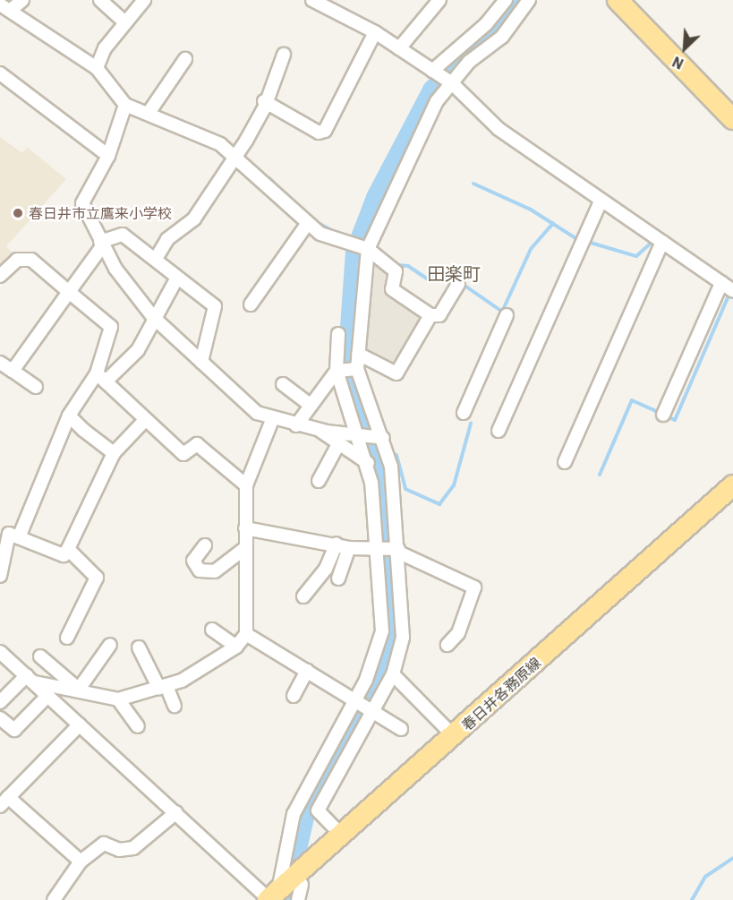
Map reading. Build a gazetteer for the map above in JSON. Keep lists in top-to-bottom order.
{
  "streets": {
    "main road": ["春日井各務原線"]
  },
  "districts": ["田楽町"],
  "places": ["春日井市立鷹来小学校"],
  "north": "bottom left"
}
